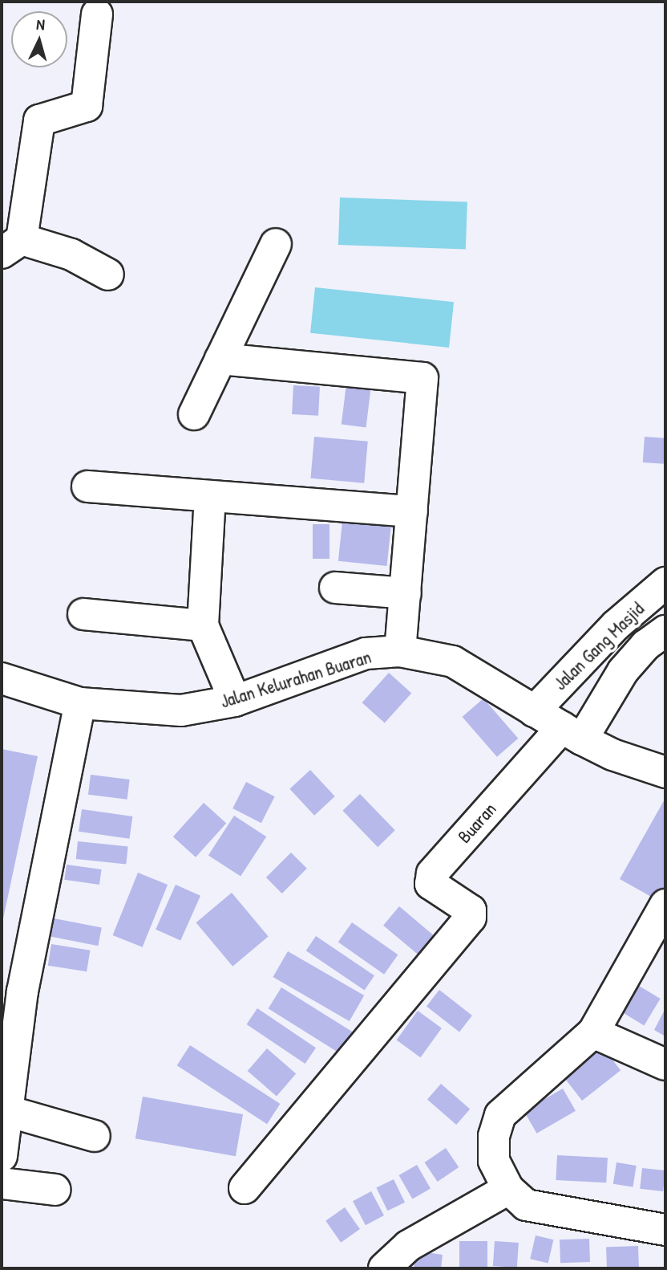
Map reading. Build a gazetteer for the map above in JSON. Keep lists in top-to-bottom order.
{
  "streets": {
    "street": ["Jalan Gang Masjid", "Jalan Kelurahan Buaran", "Buaran"]
  },
  "crossings": [
    ["Jalan Gang Masjid", "Jalan Kelurahan Buaran"],
    ["Jalan Kelurahan Buaran", "Buaran"]
  ],
  "north": "top"
}
